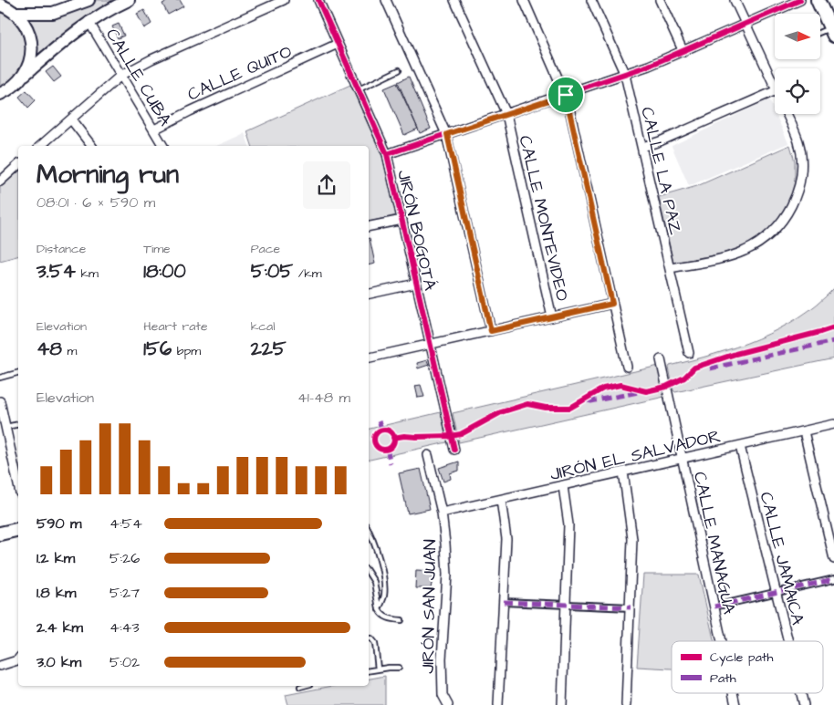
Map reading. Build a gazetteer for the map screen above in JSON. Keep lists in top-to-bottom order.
{
  "streets": {
    "street": [
      "CALLE QUITO",
      "CALLE CUBA",
      "CALLE LA PAZ",
      "CALLE MONTEVIDEO",
      "JIRÓN BOGOTÁ",
      "JIRÓN EL SALVADOR",
      "CALLE MANAGUA",
      "CALLE JAMAICA",
      "JIRÓN SAN JUAN"
    ]
  },
  "crossings": [
    ["CALLE QUITO", "CALLE CUBA"],
    ["CALLE QUITO", "JIRÓN BOGOTÁ"],
    ["JIRÓN EL SALVADOR", "CALLE MANAGUA"],
    ["JIRÓN EL SALVADOR", "CALLE JAMAICA"],
    ["JIRÓN EL SALVADOR", "JIRÓN SAN JUAN"]
  ],
  "legend": ["Cycle path", "Path"],
  "north": "right",
  "page": {
    "heading": ["Morning run", "08:01 · 6 × 590 m"],
    "stats": [
      ["Distance", "3.54 km"],
      ["Time", "18:00"],
      ["Pace", "5:05 /km"],
      ["Elevation", "48 m"],
      ["Heart rate", "156 bpm"],
      ["kcal", "225"]
    ],
    "chart": ["Elevation", "41–48 m"],
    "list": [
      {
        "name": "590 m",
        "note": "4:54"
      },
      {
        "name": "1.2 km",
        "note": "5:26"
      },
      {
        "name": "1.8 km",
        "note": "5:27"
      },
      {
        "name": "2.4 km",
        "note": "4:43"
      },
      {
        "name": "3.0 km",
        "note": "5:02"
      }
    ]
  }
}
